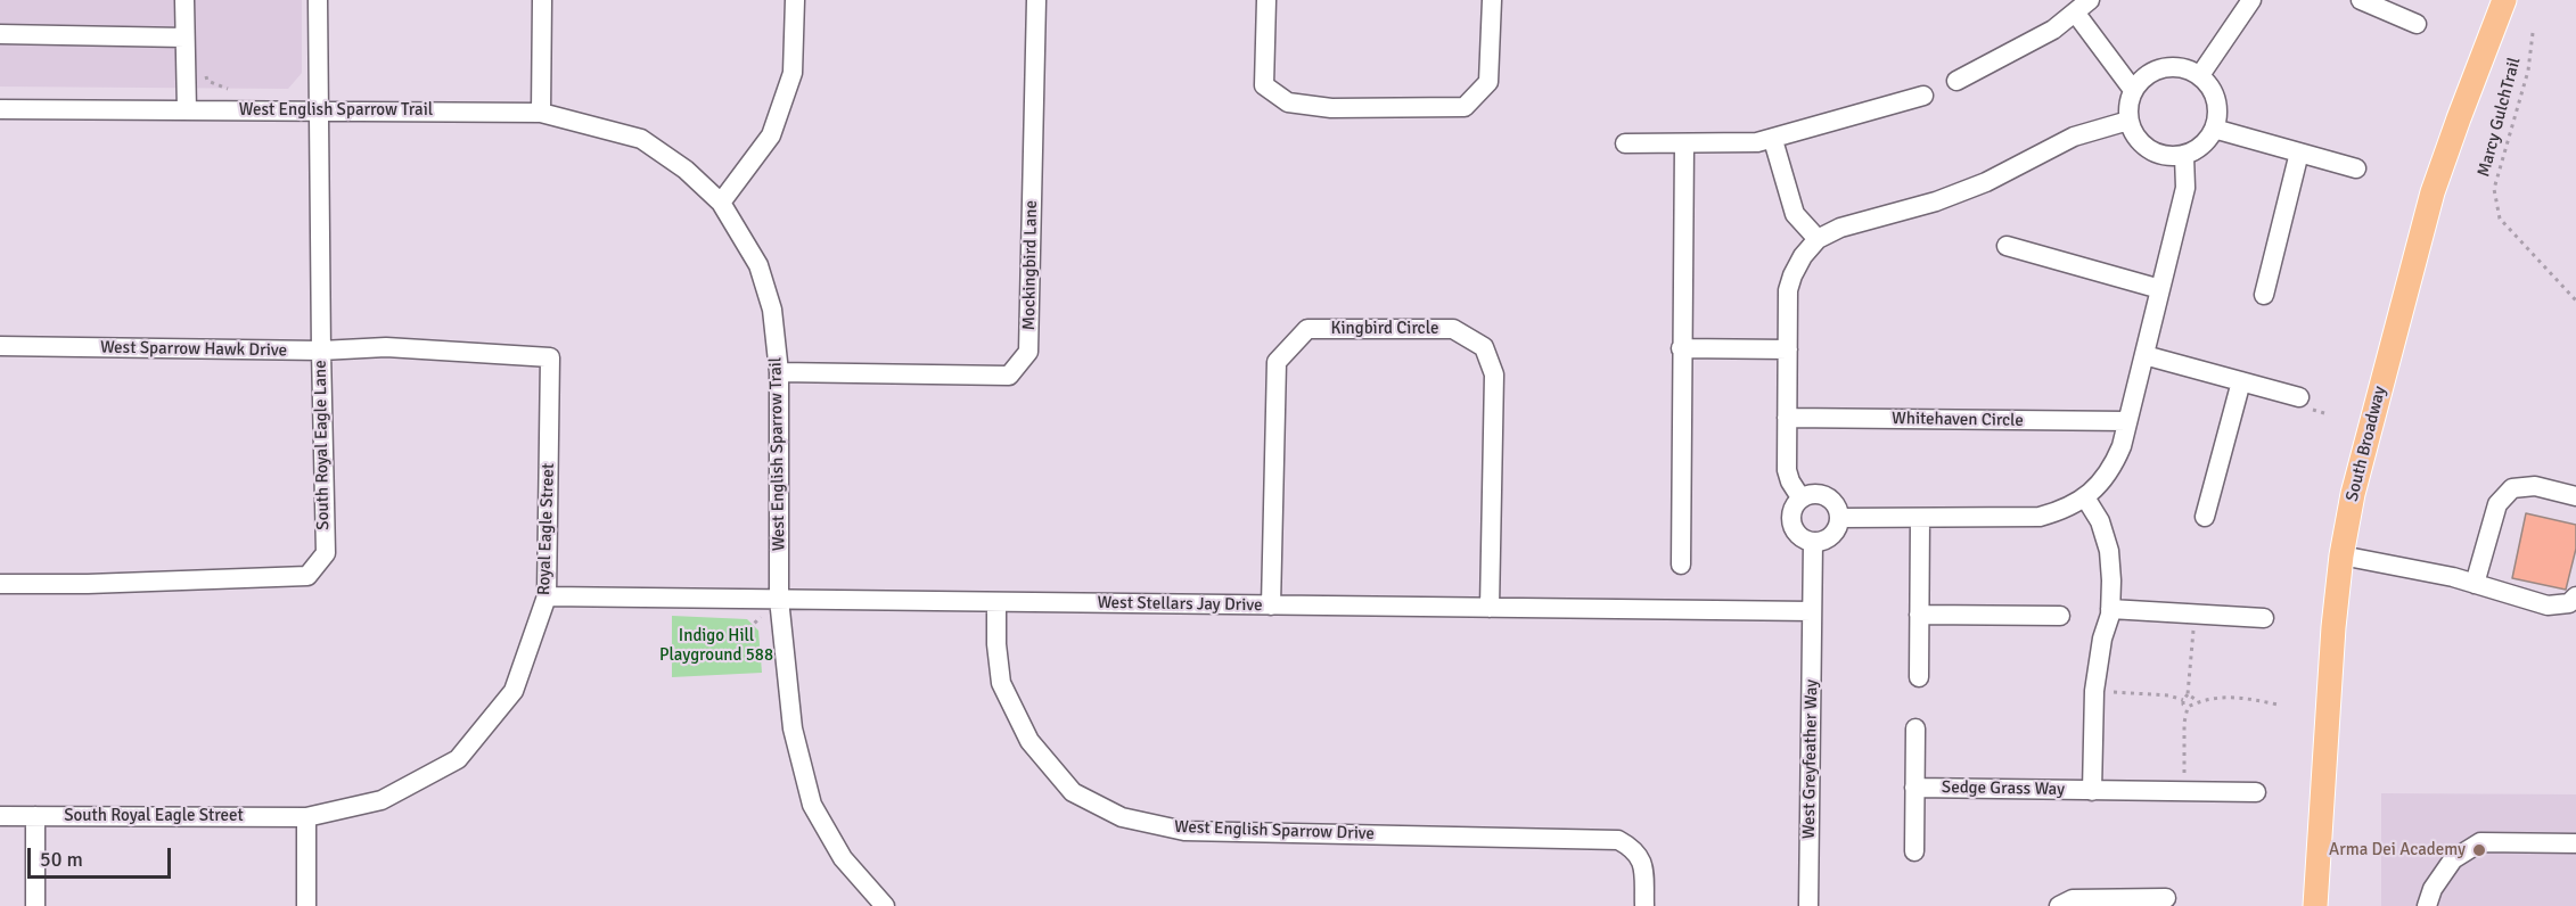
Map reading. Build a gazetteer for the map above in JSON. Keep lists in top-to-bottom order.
{
  "streets": {
    "main road": ["South Broadway"],
    "street": [
      "West English Sparrow Trail",
      "Mockingbird Lane",
      "Kingbird Circle",
      "West Sparrow Hawk Drive",
      "Whitehaven Circle",
      "South Royal Eagle Lane",
      "Royal Eagle Street",
      "West Stellars Jay Drive",
      "West Greyfeather Way",
      "Sedge Grass Way",
      "South Royal Eagle Street",
      "West English Sparrow Drive"
    ],
    "path": ["Marcy GulchTrail"]
  },
  "crossings": [
    ["West English Sparrow Trail", "Mockingbird Lane"],
    ["West English Sparrow Trail", "South Royal Eagle Lane"],
    ["West English Sparrow Trail", "West Stellars Jay Drive"],
    ["Kingbird Circle", "West Stellars Jay Drive"],
    ["West Sparrow Hawk Drive", "South Royal Eagle Lane"],
    ["West Sparrow Hawk Drive", "Royal Eagle Street"],
    ["Royal Eagle Street", "West Stellars Jay Drive"],
    ["Royal Eagle Street", "South Royal Eagle Street"],
    ["West Stellars Jay Drive", "West Greyfeather Way"],
    ["West Stellars Jay Drive", "West English Sparrow Drive"]
  ],
  "parks": ["Indigo Hill Playground 588"],
  "places": ["Arma Dei Academy"],
  "scale_bar": "50 m"
}
